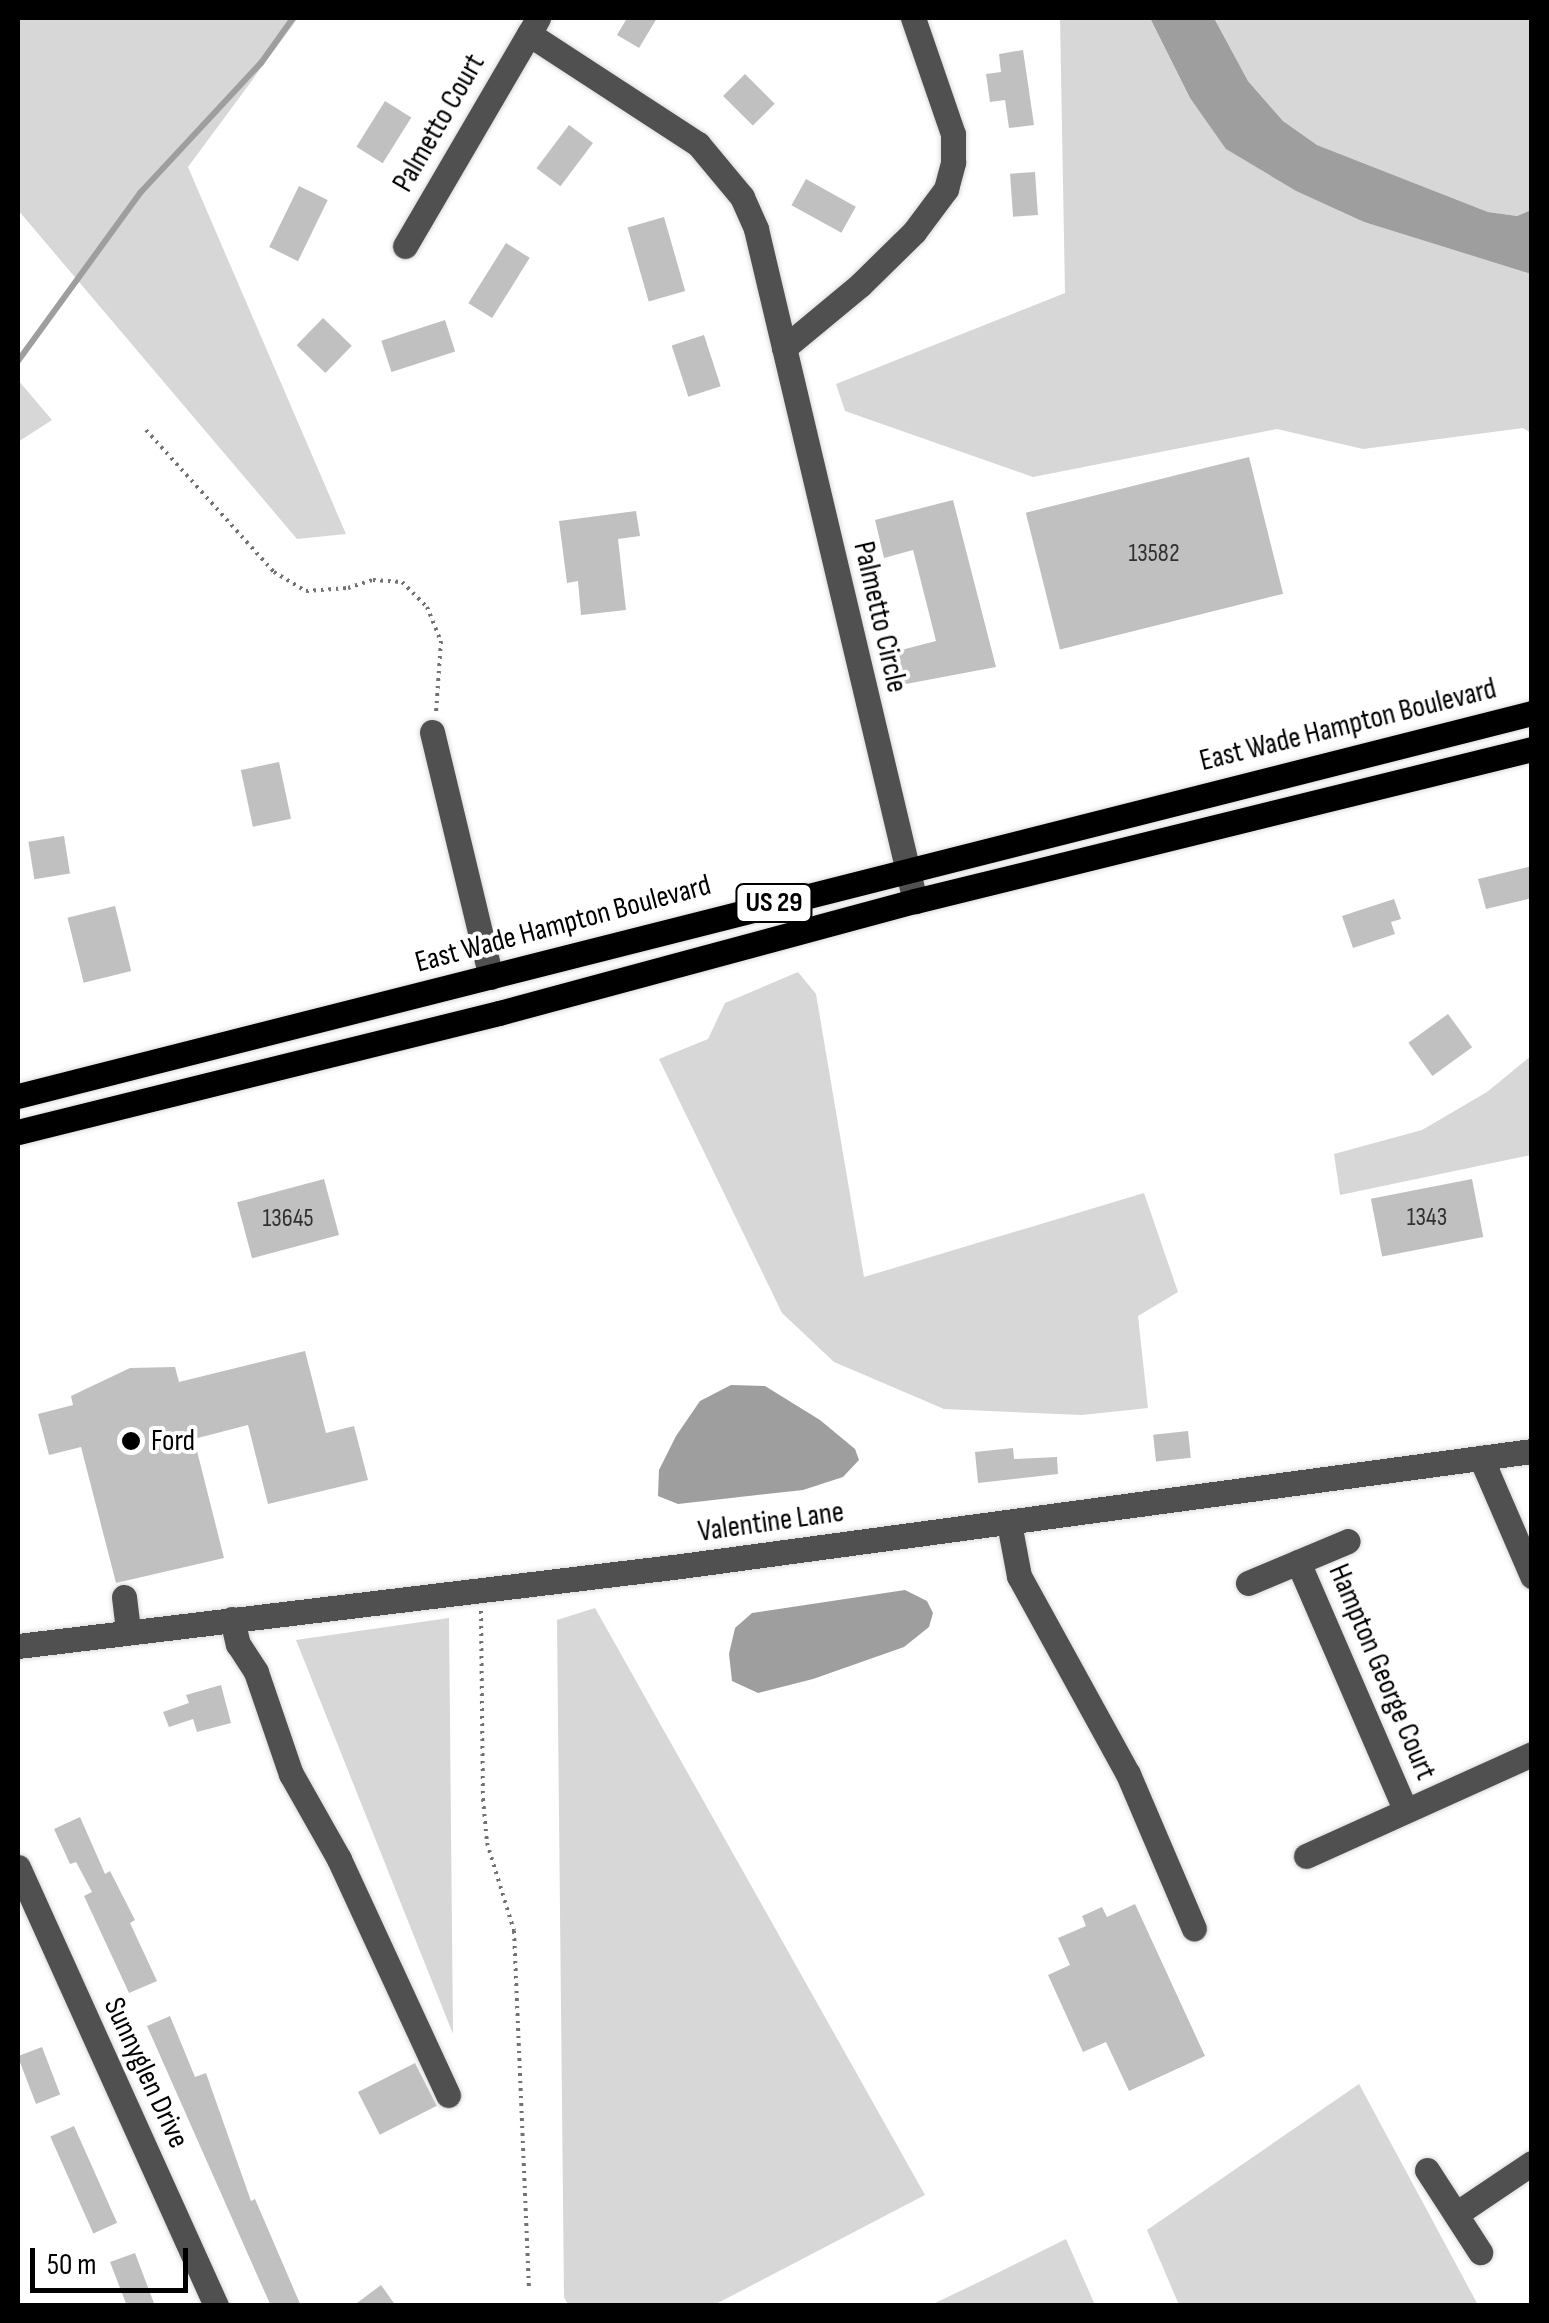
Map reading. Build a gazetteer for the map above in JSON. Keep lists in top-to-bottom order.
{
  "streets": {
    "main road": ["East Wade Hampton Boulevard", "US 29"],
    "street": [
      "Palmetto Court",
      "Palmetto Circle",
      "Valentine Lane",
      "Hampton George Court",
      "Sunnyglen Drive"
    ]
  },
  "crossings": [
    ["Palmetto Court", "Palmetto Circle"],
    ["Palmetto Circle", "East Wade Hampton Boulevard"],
    ["Palmetto Circle", "US 29"]
  ],
  "places": ["Ford"],
  "house_numbers": ["13582", "1343", "13645"],
  "scale_bar": "50 m"
}
